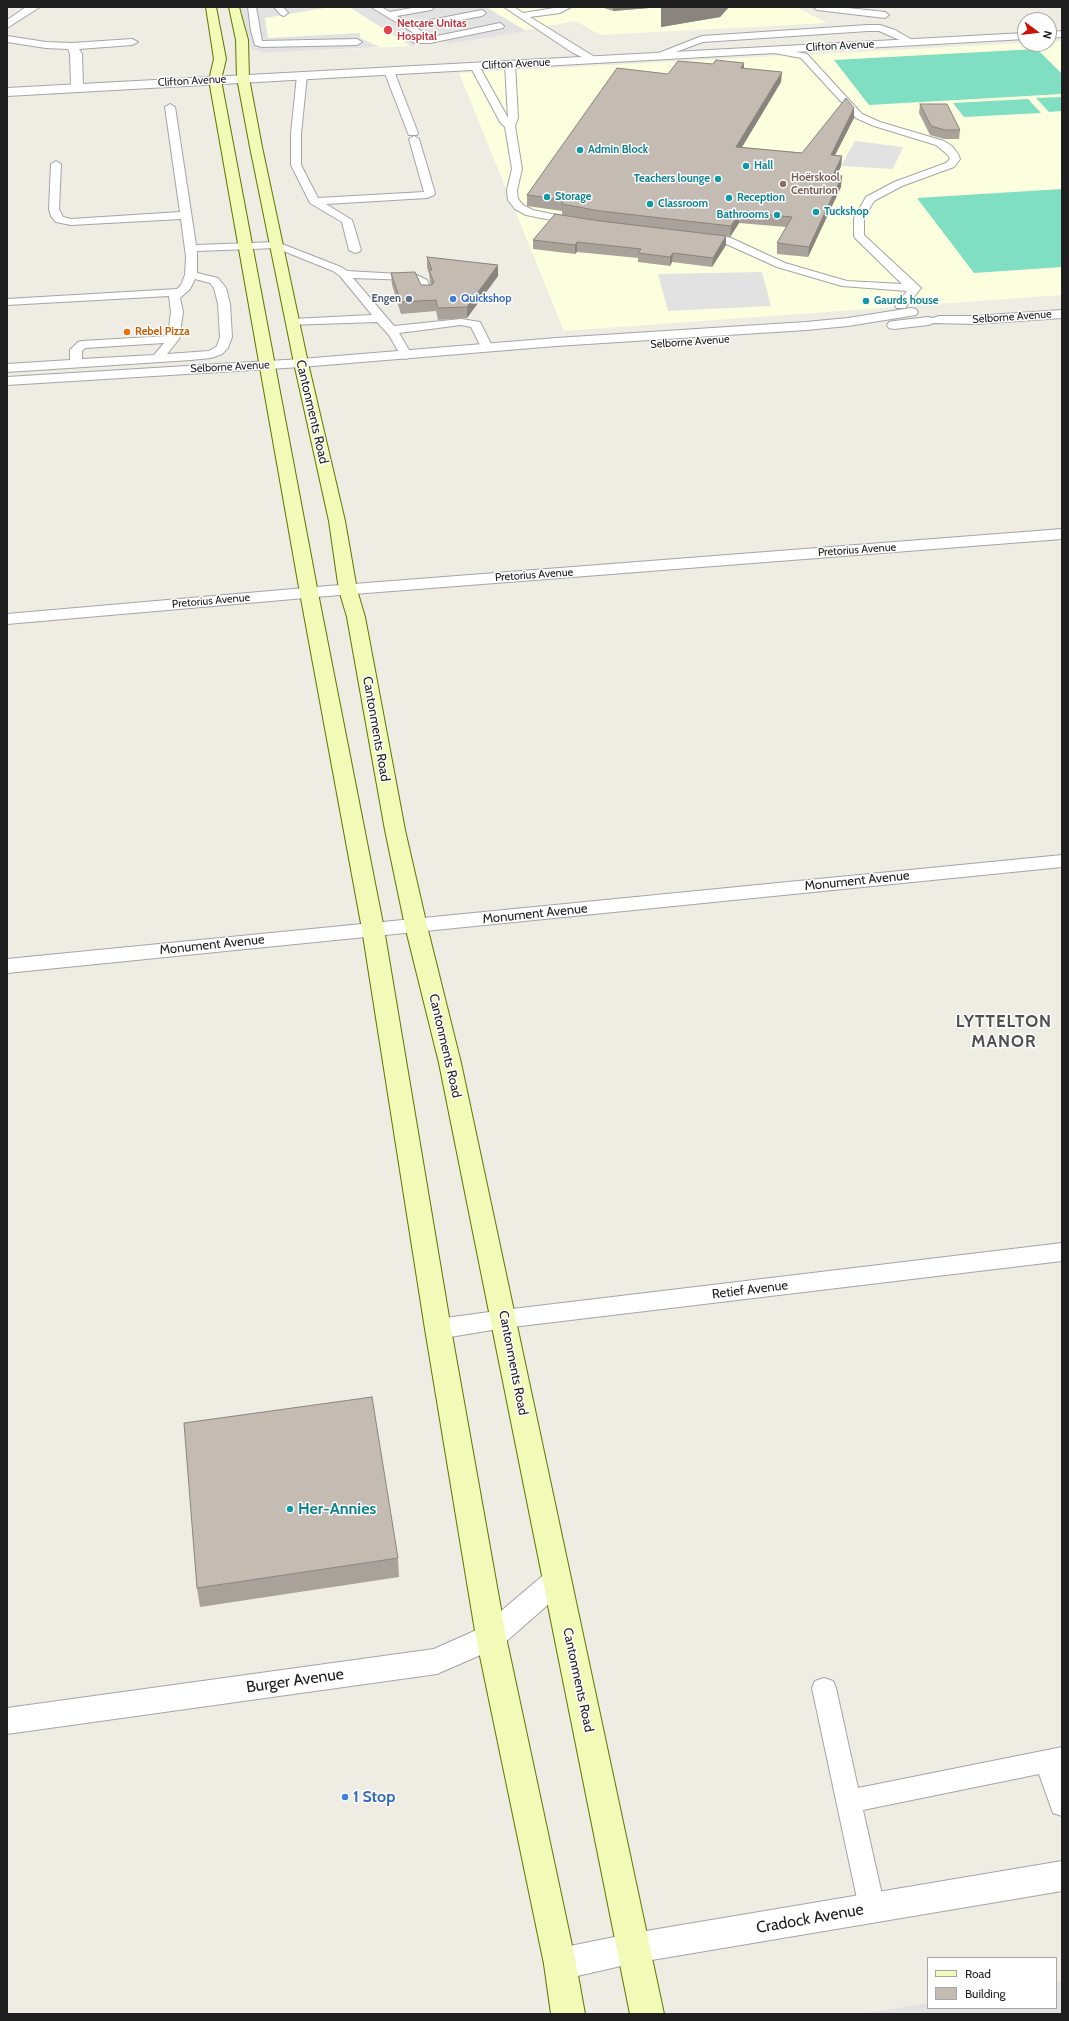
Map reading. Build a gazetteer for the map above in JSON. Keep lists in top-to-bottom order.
{
  "streets": {
    "main road": ["Cantonments Road"],
    "street": [
      "Clifton Avenue",
      "Selborne Avenue",
      "Pretorius Avenue",
      "Monument Avenue",
      "Retief Avenue",
      "Burger Avenue",
      "Cradock Avenue"
    ]
  },
  "crossings": [
    ["Clifton Avenue", "Cantonments Road"],
    ["Selborne Avenue", "Cantonments Road"],
    ["Cantonments Road", "Pretorius Avenue"],
    ["Cantonments Road", "Monument Avenue"],
    ["Cantonments Road", "Retief Avenue"],
    ["Cantonments Road", "Burger Avenue"],
    ["Cantonments Road", "Cradock Avenue"]
  ],
  "districts": ["LYTTELTON MANOR"],
  "places": [
    "Netcare Unitas Hospital",
    "Admin Block",
    "Hall",
    "Teachers lounge",
    "Hoërskool Centurion",
    "Storage",
    "Reception",
    "Classroom",
    "Tuckshop",
    "Bathrooms",
    "Engen",
    "Quickshop",
    "Gaurds house",
    "Rebel Pizza",
    "Her-Annies",
    "1 Stop"
  ],
  "legend": ["Road", "Building"],
  "north": "right"
}
